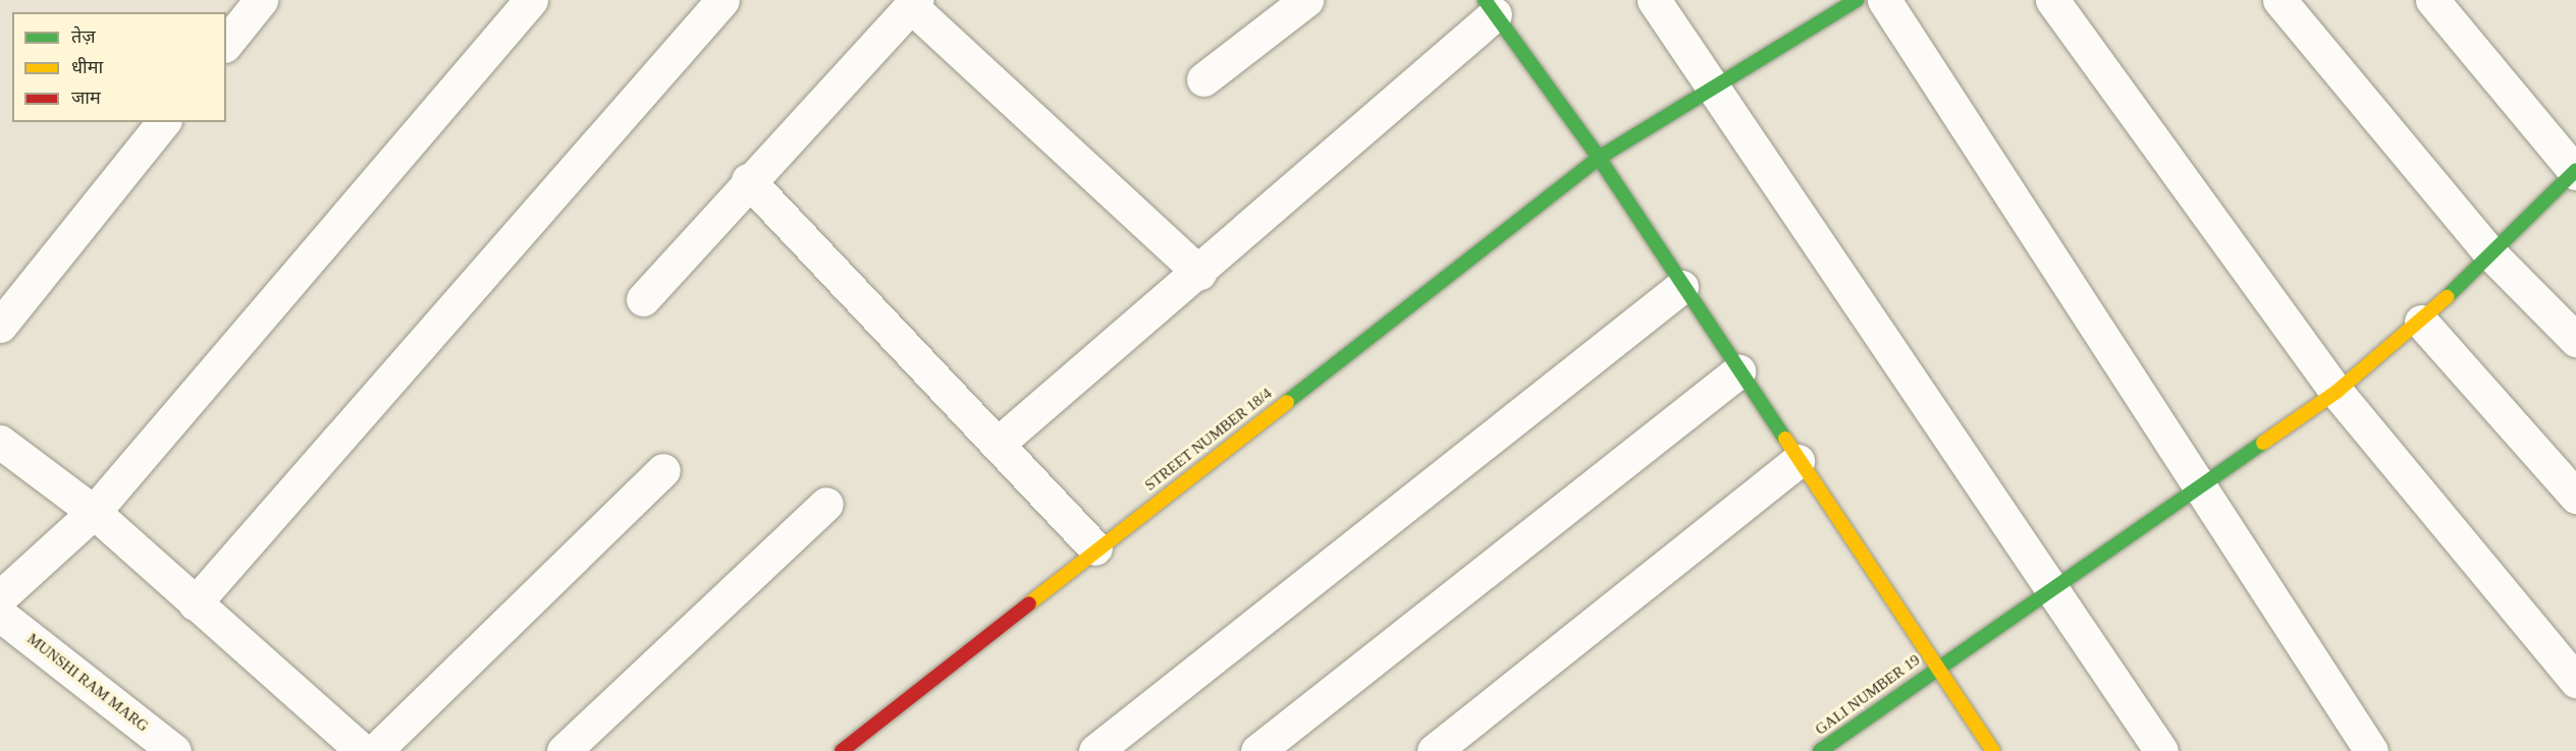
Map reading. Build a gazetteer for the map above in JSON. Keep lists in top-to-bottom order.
{
  "streets": {
    "street": ["STREET NUMBER 18/4", "MUNSHI RAM MARG", "GALI NUMBER 19"]
  },
  "legend": ["तेज़", "धीमा", "जाम"]
}
